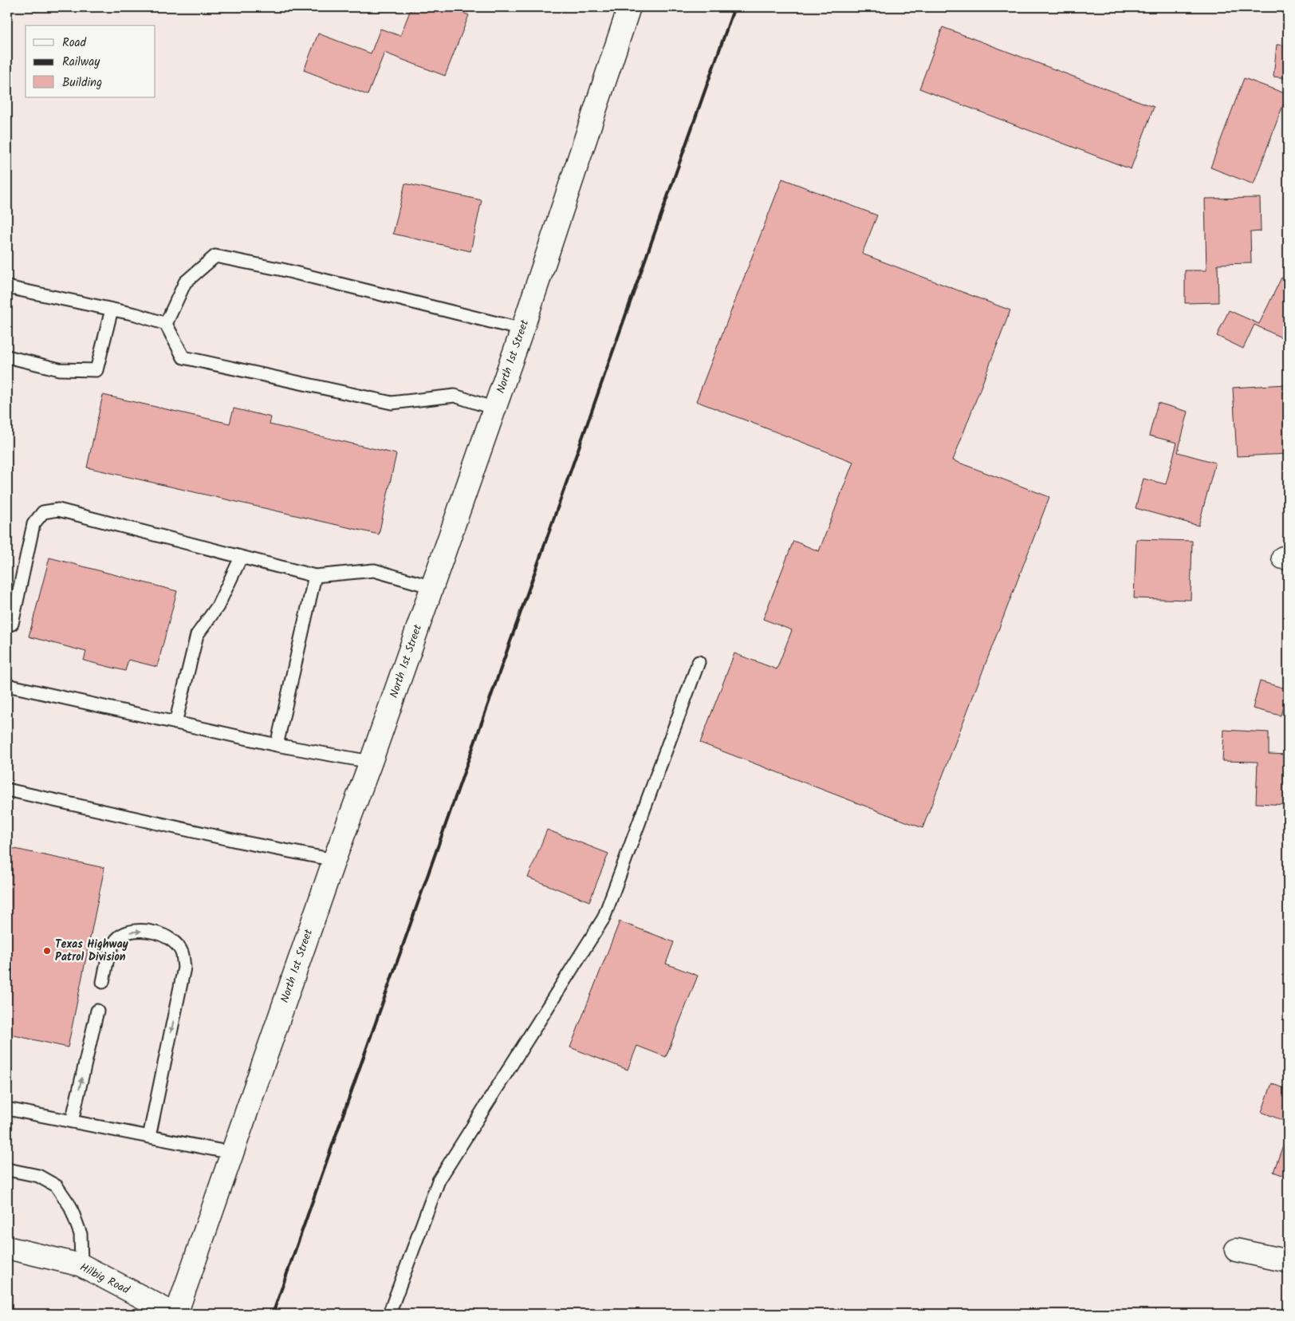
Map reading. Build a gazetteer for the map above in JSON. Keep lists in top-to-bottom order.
{
  "streets": {
    "street": ["North 1st Street", "Hilbig Road"]
  },
  "crossings": [
    ["North 1st Street", "Hilbig Road"]
  ],
  "places": ["Texas Highway Patrol Division"],
  "legend": ["Road", "Railway", "Building"]
}
